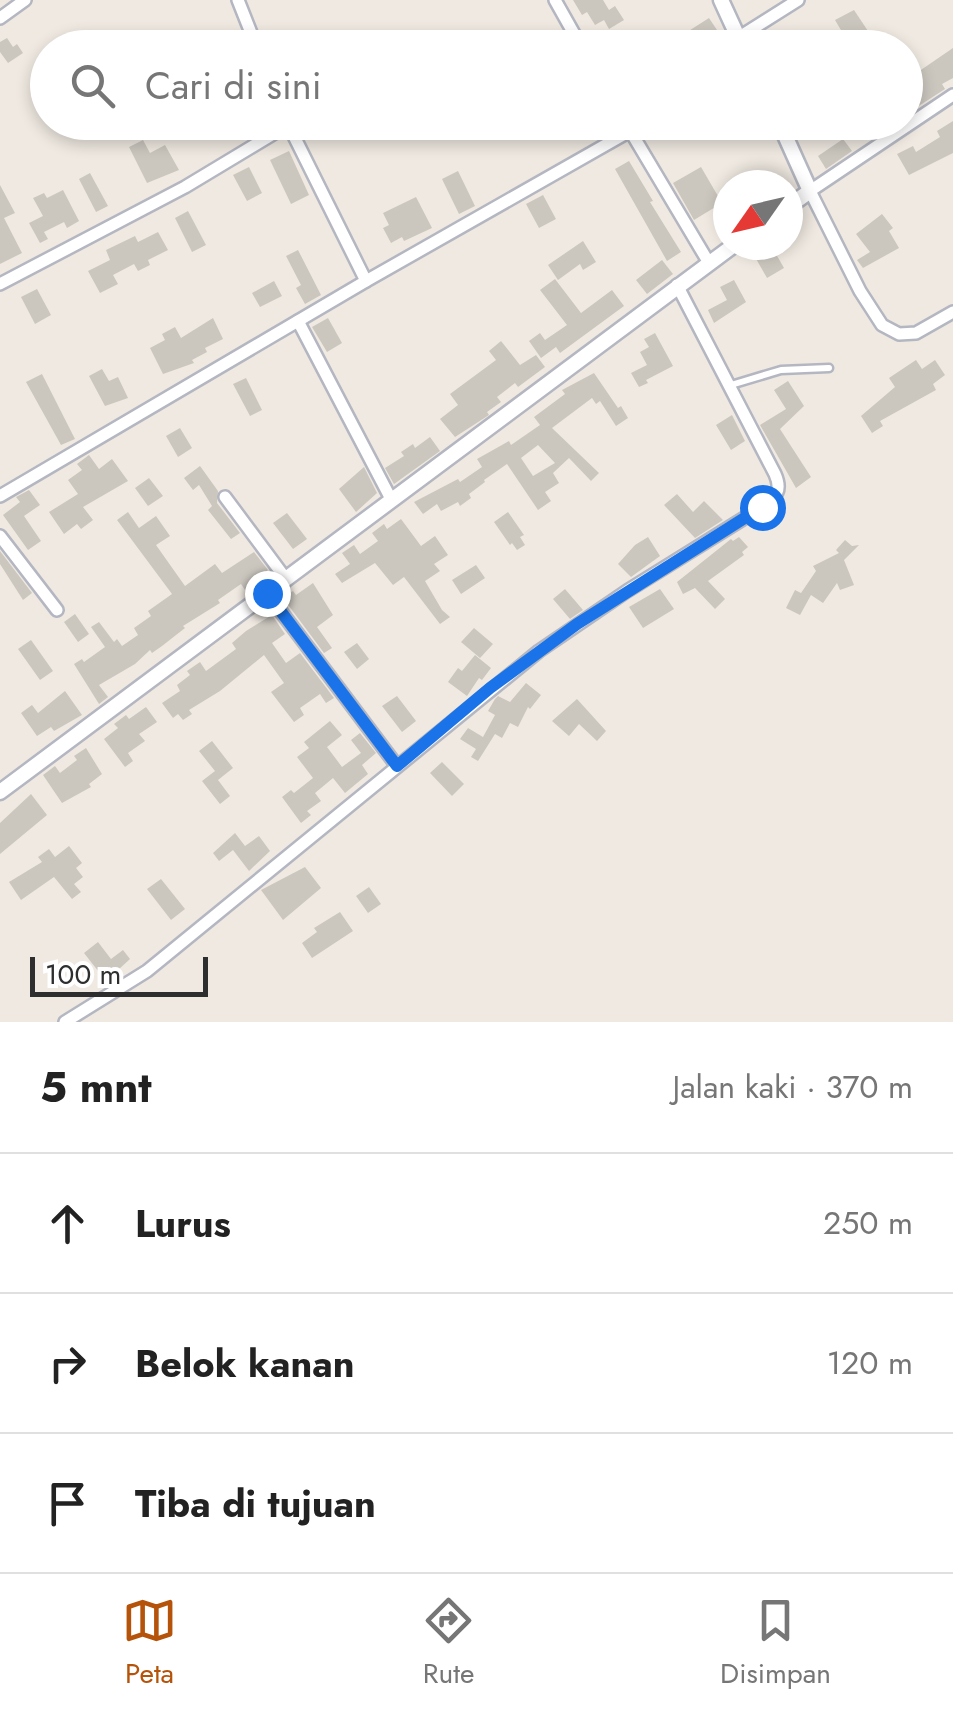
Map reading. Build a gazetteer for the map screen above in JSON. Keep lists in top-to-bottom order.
{
  "scale_bar": "100 m",
  "north": "bottom left",
  "page": {
    "search": "Cari di sini",
    "scale": "100 m",
    "heading": ["5 mnt", "Jalan kaki · 370 m"],
    "list": [
      ["Lurus", "250 m"],
      ["Belok kanan", "120 m"],
      "Tiba di tujuan"
    ],
    "nav": ["Peta", "Rute", "Disimpan"]
  }
}
